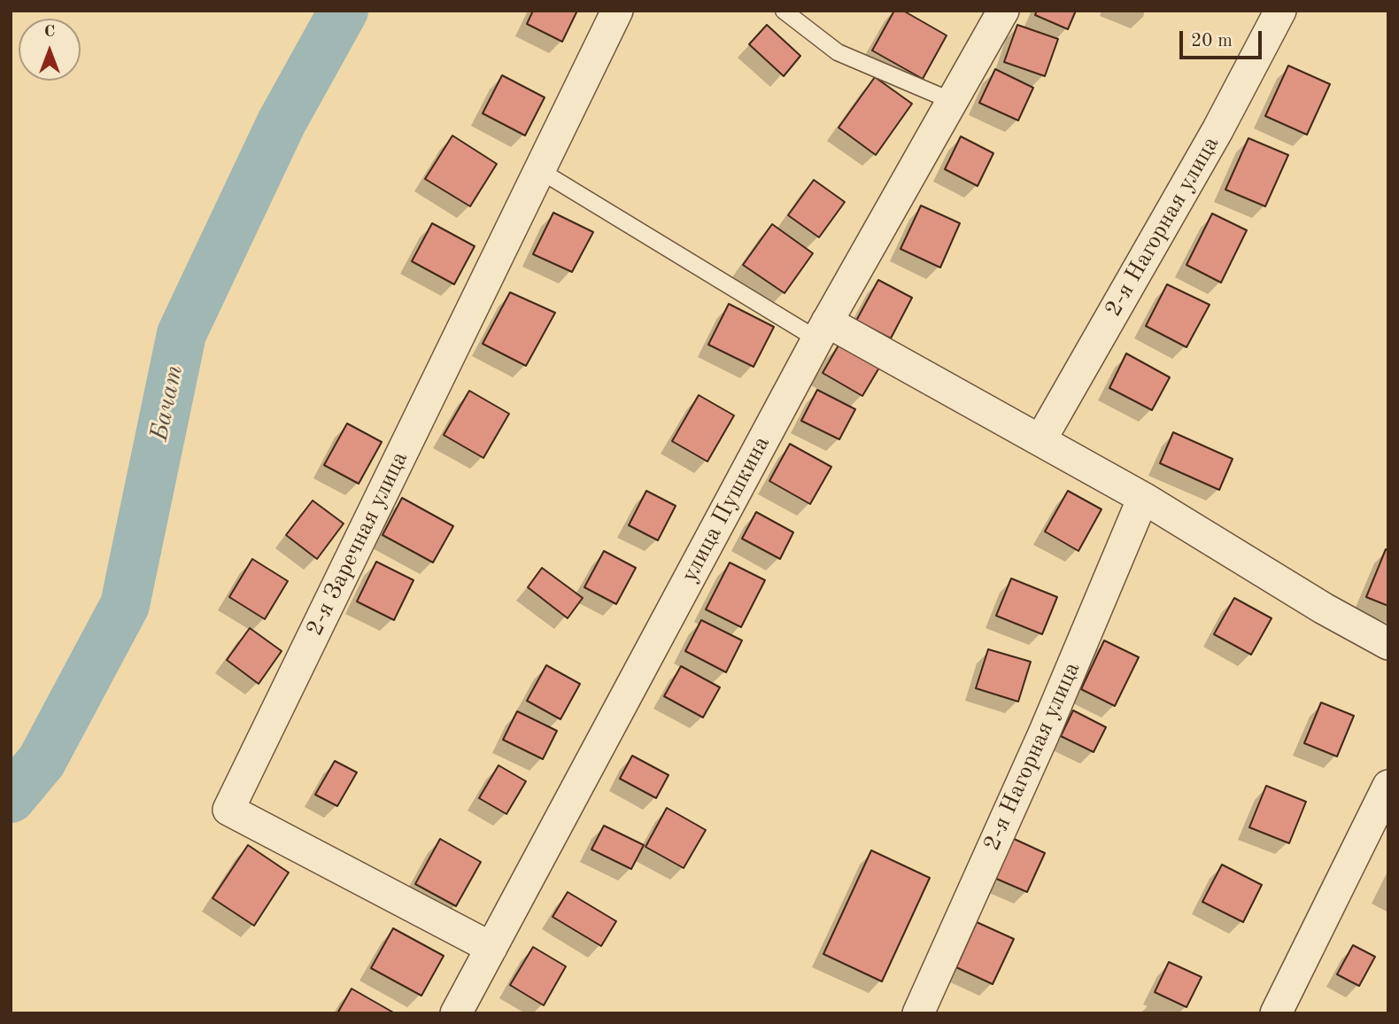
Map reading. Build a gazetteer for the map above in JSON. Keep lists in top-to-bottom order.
{
  "streets": {
    "street": ["2-я Нагорная улица", "улица Пушкина", "2-я Заречная улица"]
  },
  "crossings": [
    ["улица Пушкина", "2-я Заречная улица"]
  ],
  "water": ["Бачат"],
  "scale_bar": "20 m",
  "north": "top"
}
